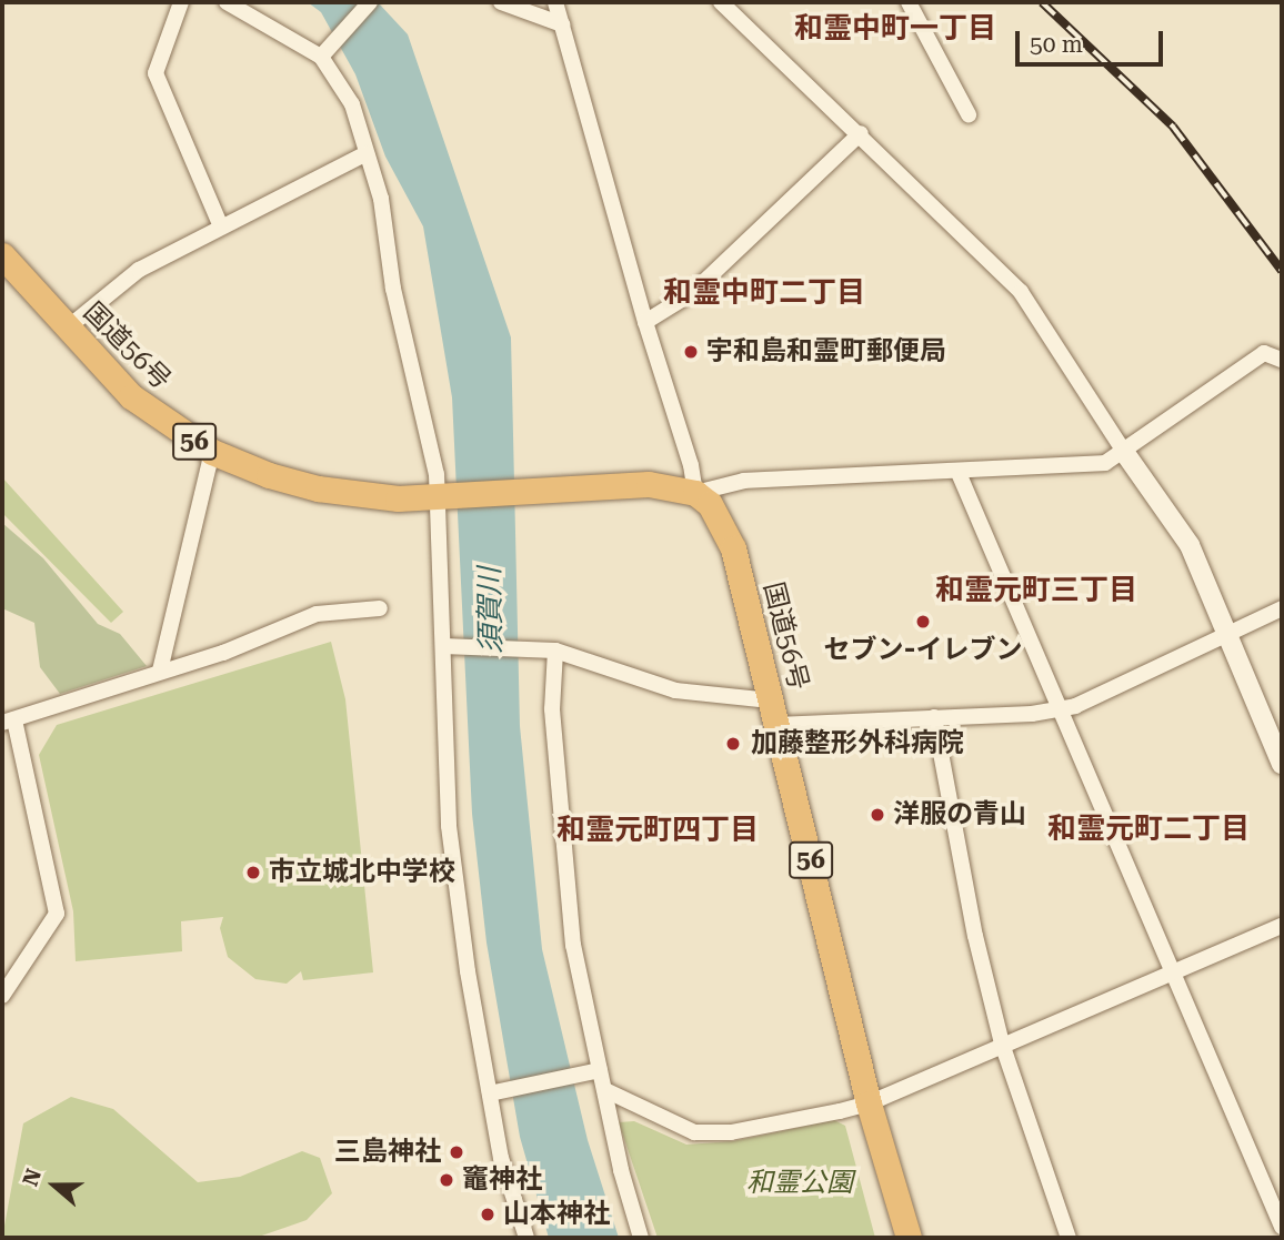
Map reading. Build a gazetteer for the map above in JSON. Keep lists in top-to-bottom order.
{
  "streets": {
    "highway": ["国道56号", "56"]
  },
  "crossings": [
    ["国道56号", "56"]
  ],
  "districts": [
    "和霊中町一丁目",
    "和霊中町二丁目",
    "和霊元町三丁目",
    "和霊元町二丁目",
    "和霊元町四丁目"
  ],
  "water": ["須賀川"],
  "parks": ["和霊公園"],
  "places": [
    "宇和島和霊町郵便局",
    "セブン-イレブン",
    "加藤整形外科病院",
    "洋服の青山",
    "市立城北中学校",
    "三島神社",
    "竈神社",
    "山本神社"
  ],
  "scale_bar": "50 m",
  "north": "left"
}
